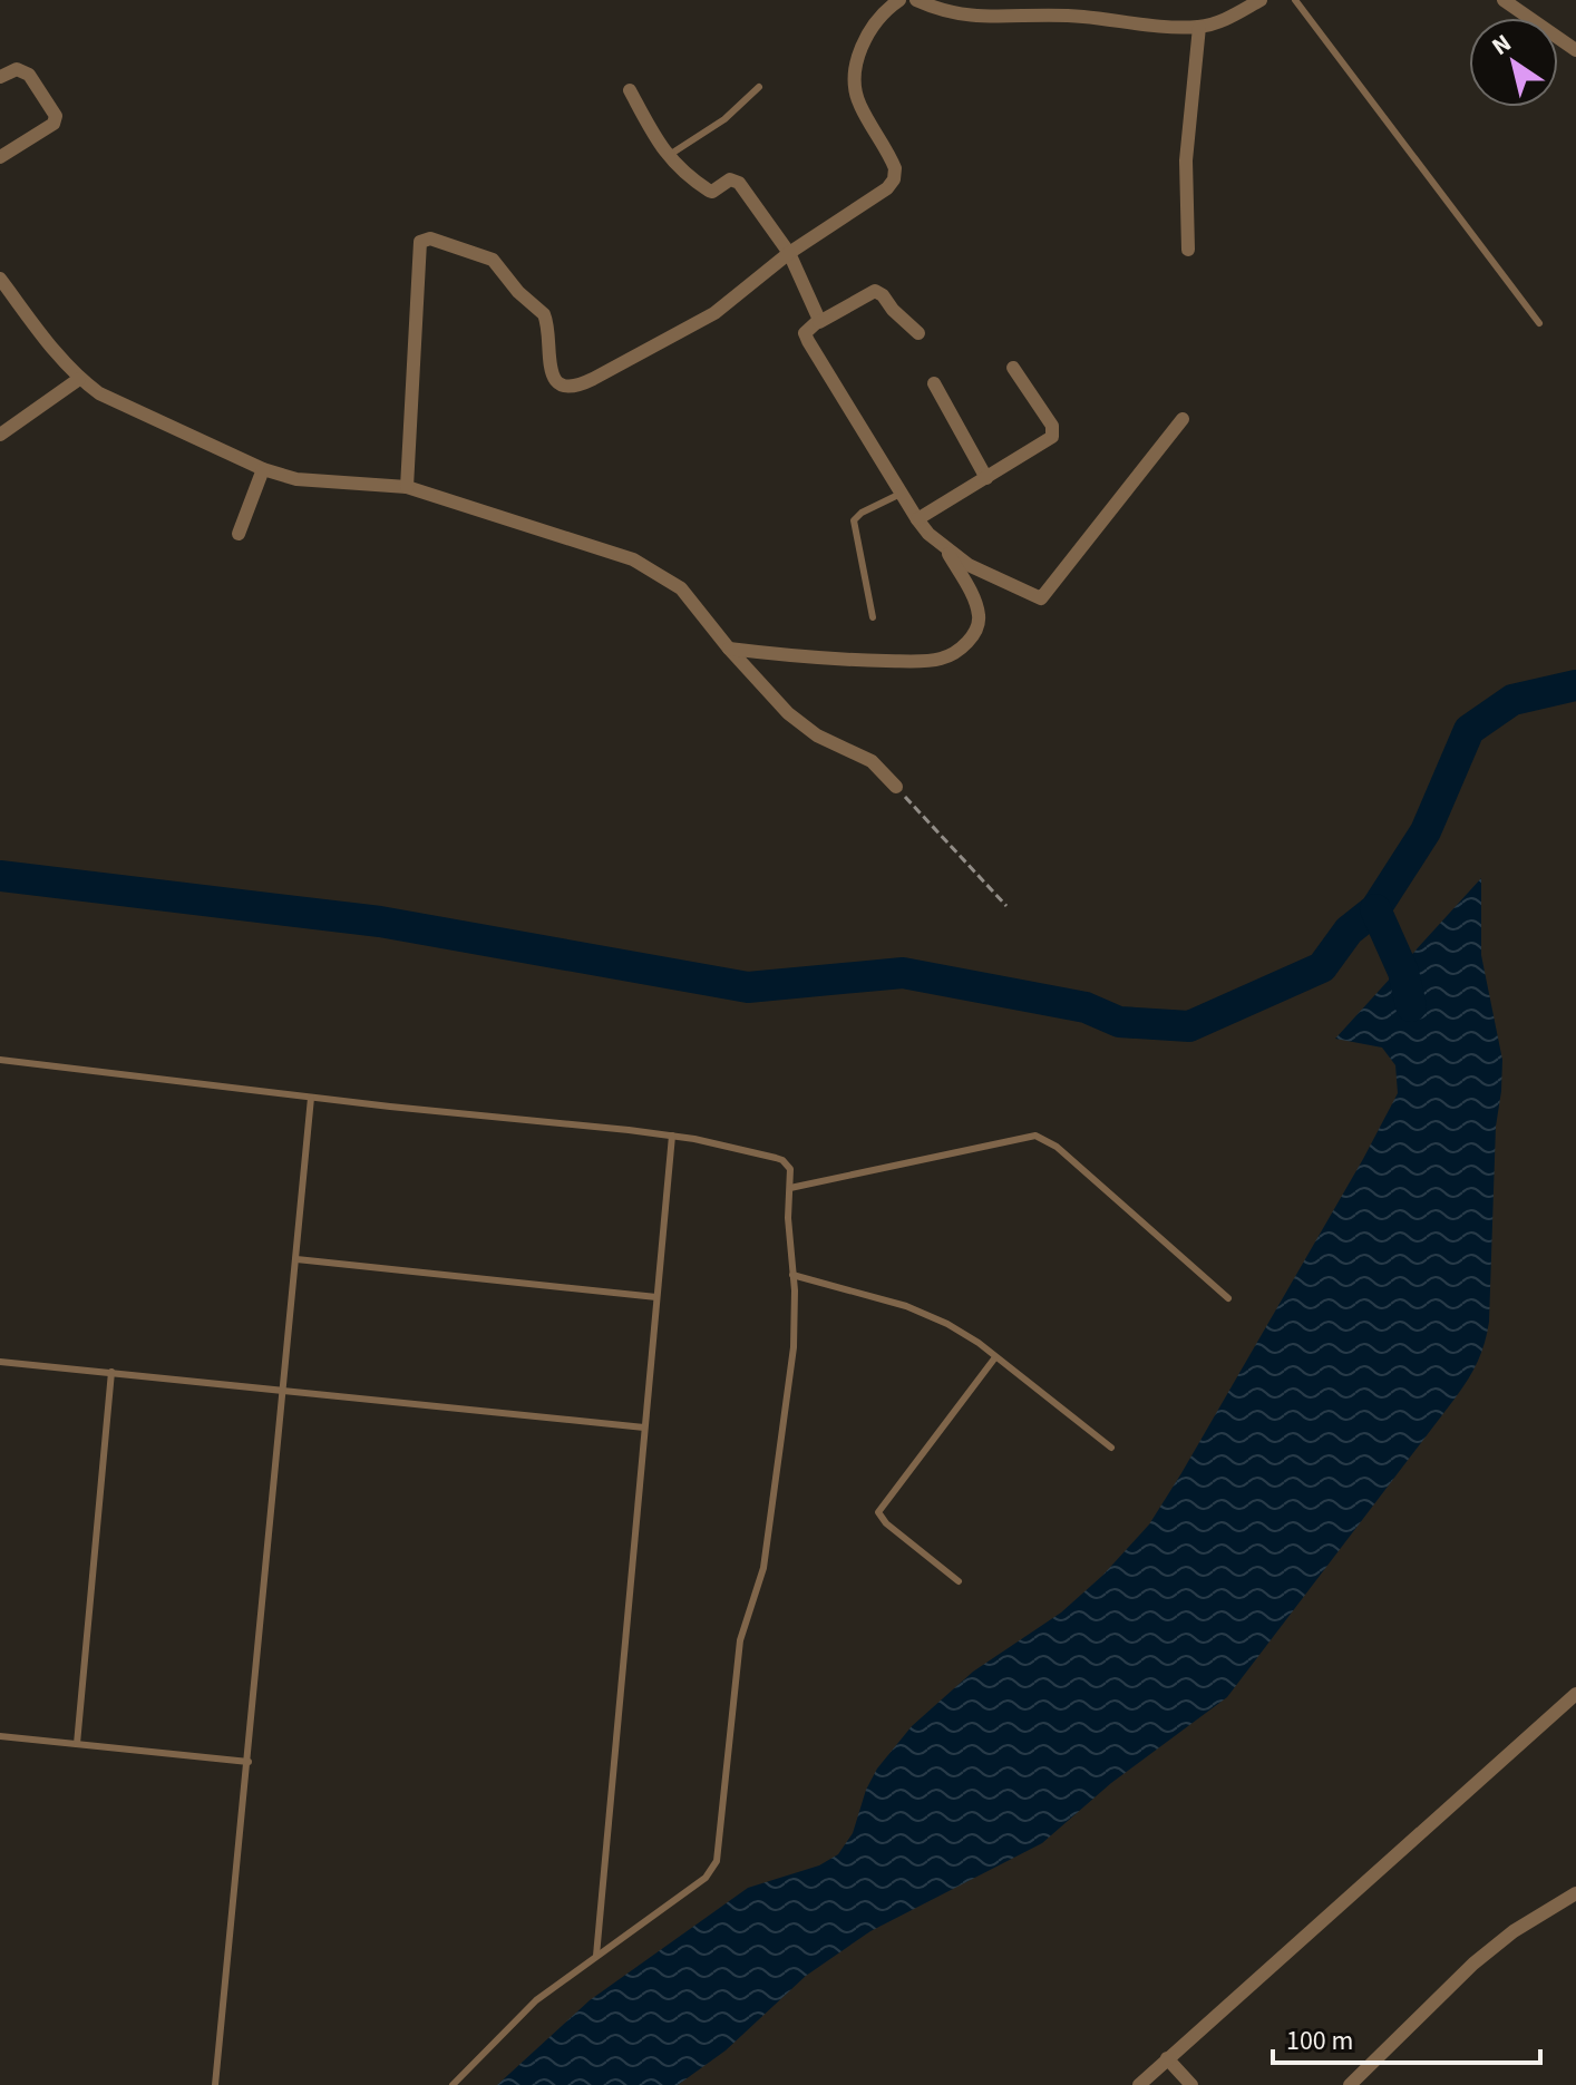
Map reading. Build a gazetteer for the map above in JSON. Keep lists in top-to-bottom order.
{
  "scale_bar": "100 m",
  "north": "top left"
}
